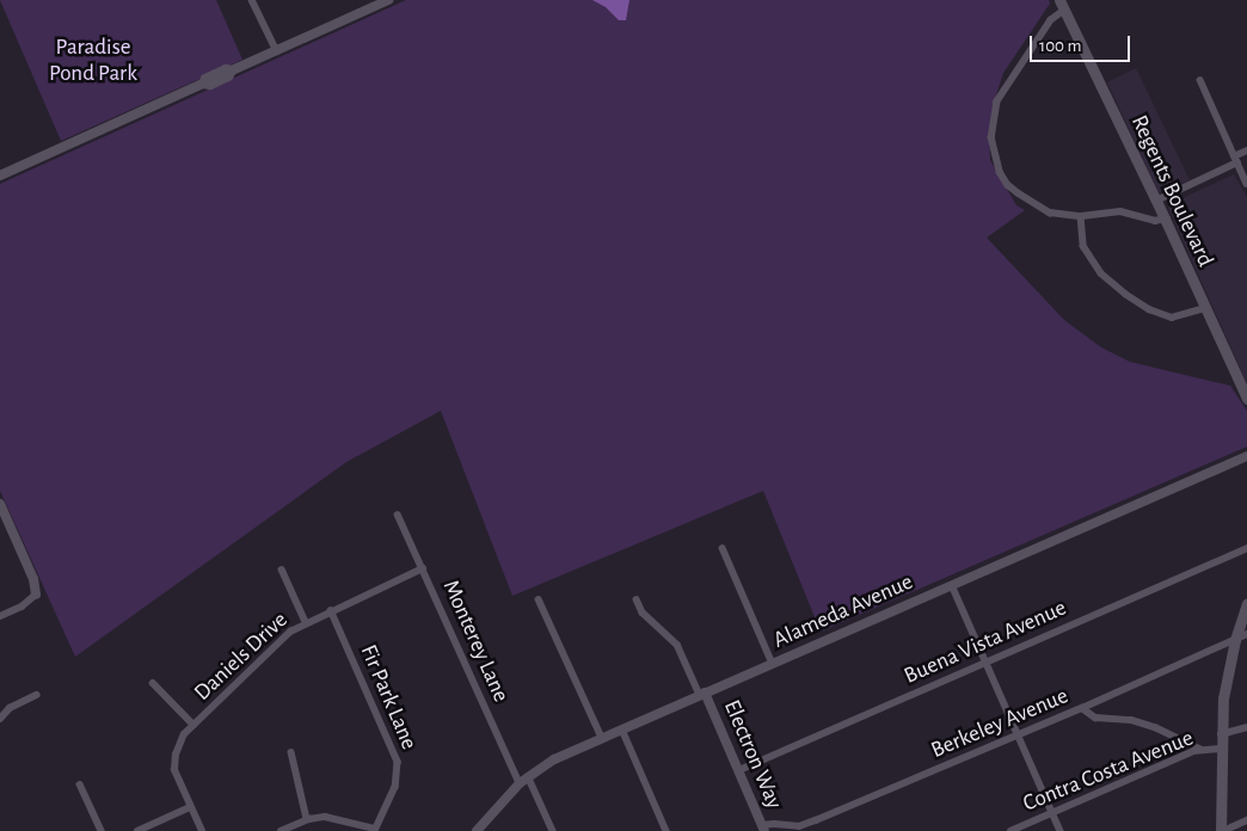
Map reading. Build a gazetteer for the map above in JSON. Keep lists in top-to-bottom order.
{
  "streets": {
    "main road": ["Regents Boulevard"],
    "street": [
      "Alameda Avenue",
      "Monterey Lane",
      "Buena Vista Avenue",
      "Daniels Drive",
      "Fir Park Lane",
      "Berkeley Avenue",
      "Electron Way",
      "Contra Costa Avenue"
    ]
  },
  "crossings": [
    ["Alameda Avenue", "Monterey Lane"],
    ["Alameda Avenue", "Electron Way"],
    ["Monterey Lane", "Daniels Drive"],
    ["Buena Vista Avenue", "Electron Way"],
    ["Daniels Drive", "Fir Park Lane"],
    ["Berkeley Avenue", "Electron Way"]
  ],
  "parks": ["Paradise Pond Park"],
  "scale_bar": "100 m"
}
